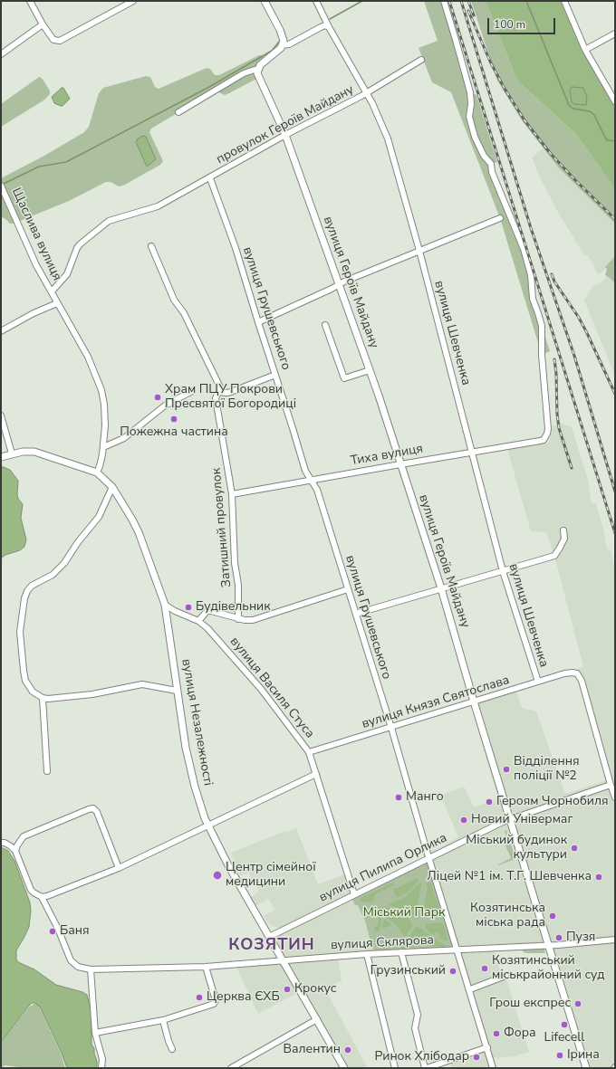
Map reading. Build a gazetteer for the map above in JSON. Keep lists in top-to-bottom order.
{
  "streets": {
    "street": [
      "провулок Героїв Майдану",
      "Щаслива вулиця",
      "вулиця Героїв Майдану",
      "вулиця Грушевського",
      "вулиця Шевченка",
      "Тиха вулиця",
      "Затишний провулок",
      "вулиця Василя Стуса",
      "вулиця Князя Святослава",
      "вулиця Незалежності",
      "вулиця Пилипа Орлика",
      "вулиця Склярова"
    ]
  },
  "crossings": [
    ["провулок Героїв Майдану", "Щаслива вулиця"],
    ["провулок Героїв Майдану", "вулиця Героїв Майдану"],
    ["провулок Героїв Майдану", "вулиця Грушевського"],
    ["провулок Героїв Майдану", "вулиця Шевченка"],
    ["Щаслива вулиця", "вулиця Незалежності"],
    ["вулиця Героїв Майдану", "Тиха вулиця"],
    ["вулиця Героїв Майдану", "вулиця Князя Святослава"],
    ["вулиця Героїв Майдану", "вулиця Пилипа Орлика"],
    ["вулиця Героїв Майдану", "вулиця Склярова"],
    ["вулиця Грушевського", "Тиха вулиця"],
    ["вулиця Грушевського", "вулиця Князя Святослава"],
    ["вулиця Грушевського", "вулиця Пилипа Орлика"],
    ["вулиця Грушевського", "вулиця Склярова"],
    ["вулиця Шевченка", "Тиха вулиця"],
    ["вулиця Шевченка", "вулиця Князя Святослава"],
    ["Тиха вулиця", "Затишний провулок"],
    ["вулиця Василя Стуса", "вулиця Князя Святослава"],
    ["вулиця Василя Стуса", "вулиця Незалежності"],
    ["вулиця Василя Стуса", "вулиця Пилипа Орлика"],
    ["вулиця Князя Святослава", "вулиця Пилипа Орлика"],
    ["вулиця Незалежності", "вулиця Пилипа Орлика"],
    ["вулиця Незалежності", "вулиця Склярова"]
  ],
  "districts": ["КОЗЯТИН"],
  "parks": ["Міський Парк"],
  "places": [
    "Храм ПЦУ Покрови Пресвятої Богородиці",
    "Пожежна частина",
    "Будівельник",
    "Відділення поліції №2",
    "Манго",
    "Героям Чорнобиля",
    "Новий Універмаг",
    "Міський будинок культури",
    "Центр сімейної медицини",
    "Ліцей №1 ім. Т.Г. Шевченка",
    "Козятинська міська рада",
    "Баня",
    "Пузя",
    "Козятинський міськрайонний суд",
    "Грузинський",
    "Крокус",
    "Церква ЄХБ",
    "Грош експрес",
    "Lifecell",
    "Фора",
    "Валентин",
    "Ірина",
    "Ринок Хлібодар"
  ],
  "scale_bar": "100 m"
}
